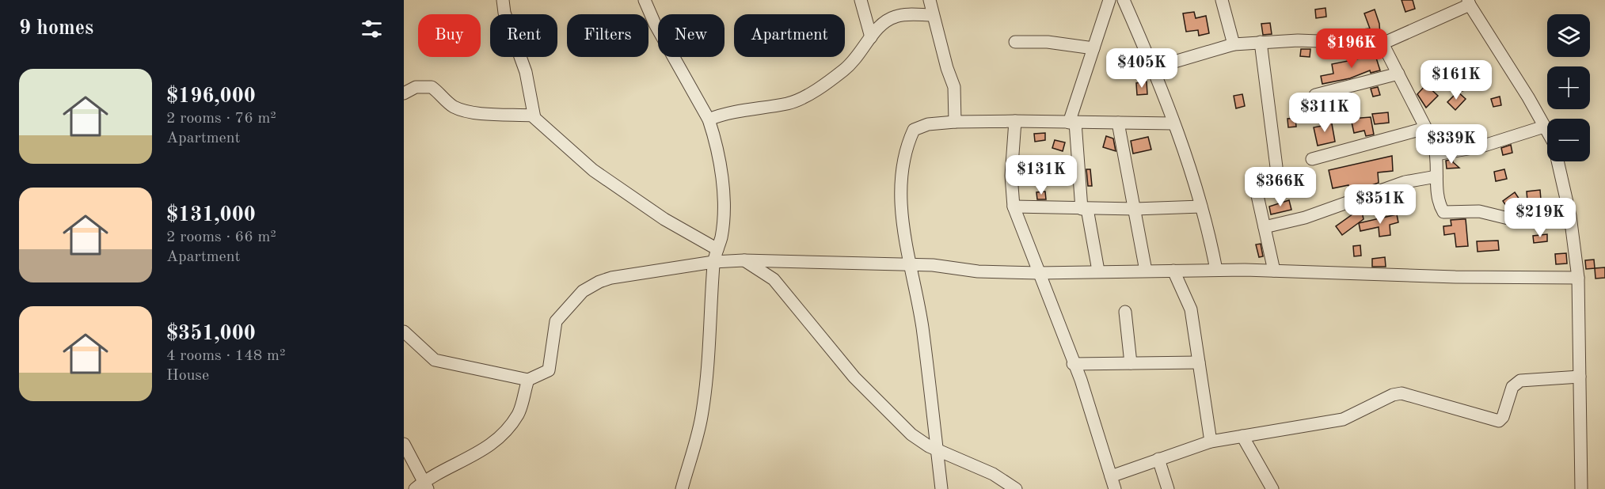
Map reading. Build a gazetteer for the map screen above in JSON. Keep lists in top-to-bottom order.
{
  "page": {
    "heading": "9 homes",
    "map_buttons": ["+", "−"],
    "chip": [
      "Buy",
      "Rent",
      "Filters",
      "New",
      "Apartment"
    ],
    "price": [
      "$196K",
      "$405K",
      "$161K",
      "$311K",
      "$339K",
      "$131K",
      "$366K",
      "$351K",
      "$219K"
    ],
    "list": [
      {
        "name": "$196,000",
        "note": "2 rooms · 76 m² · Apartment"
      },
      {
        "name": "$131,000",
        "note": "2 rooms · 66 m² · Apartment"
      },
      {
        "name": "$351,000",
        "note": "4 rooms · 148 m² · House"
      }
    ]
  }
}
